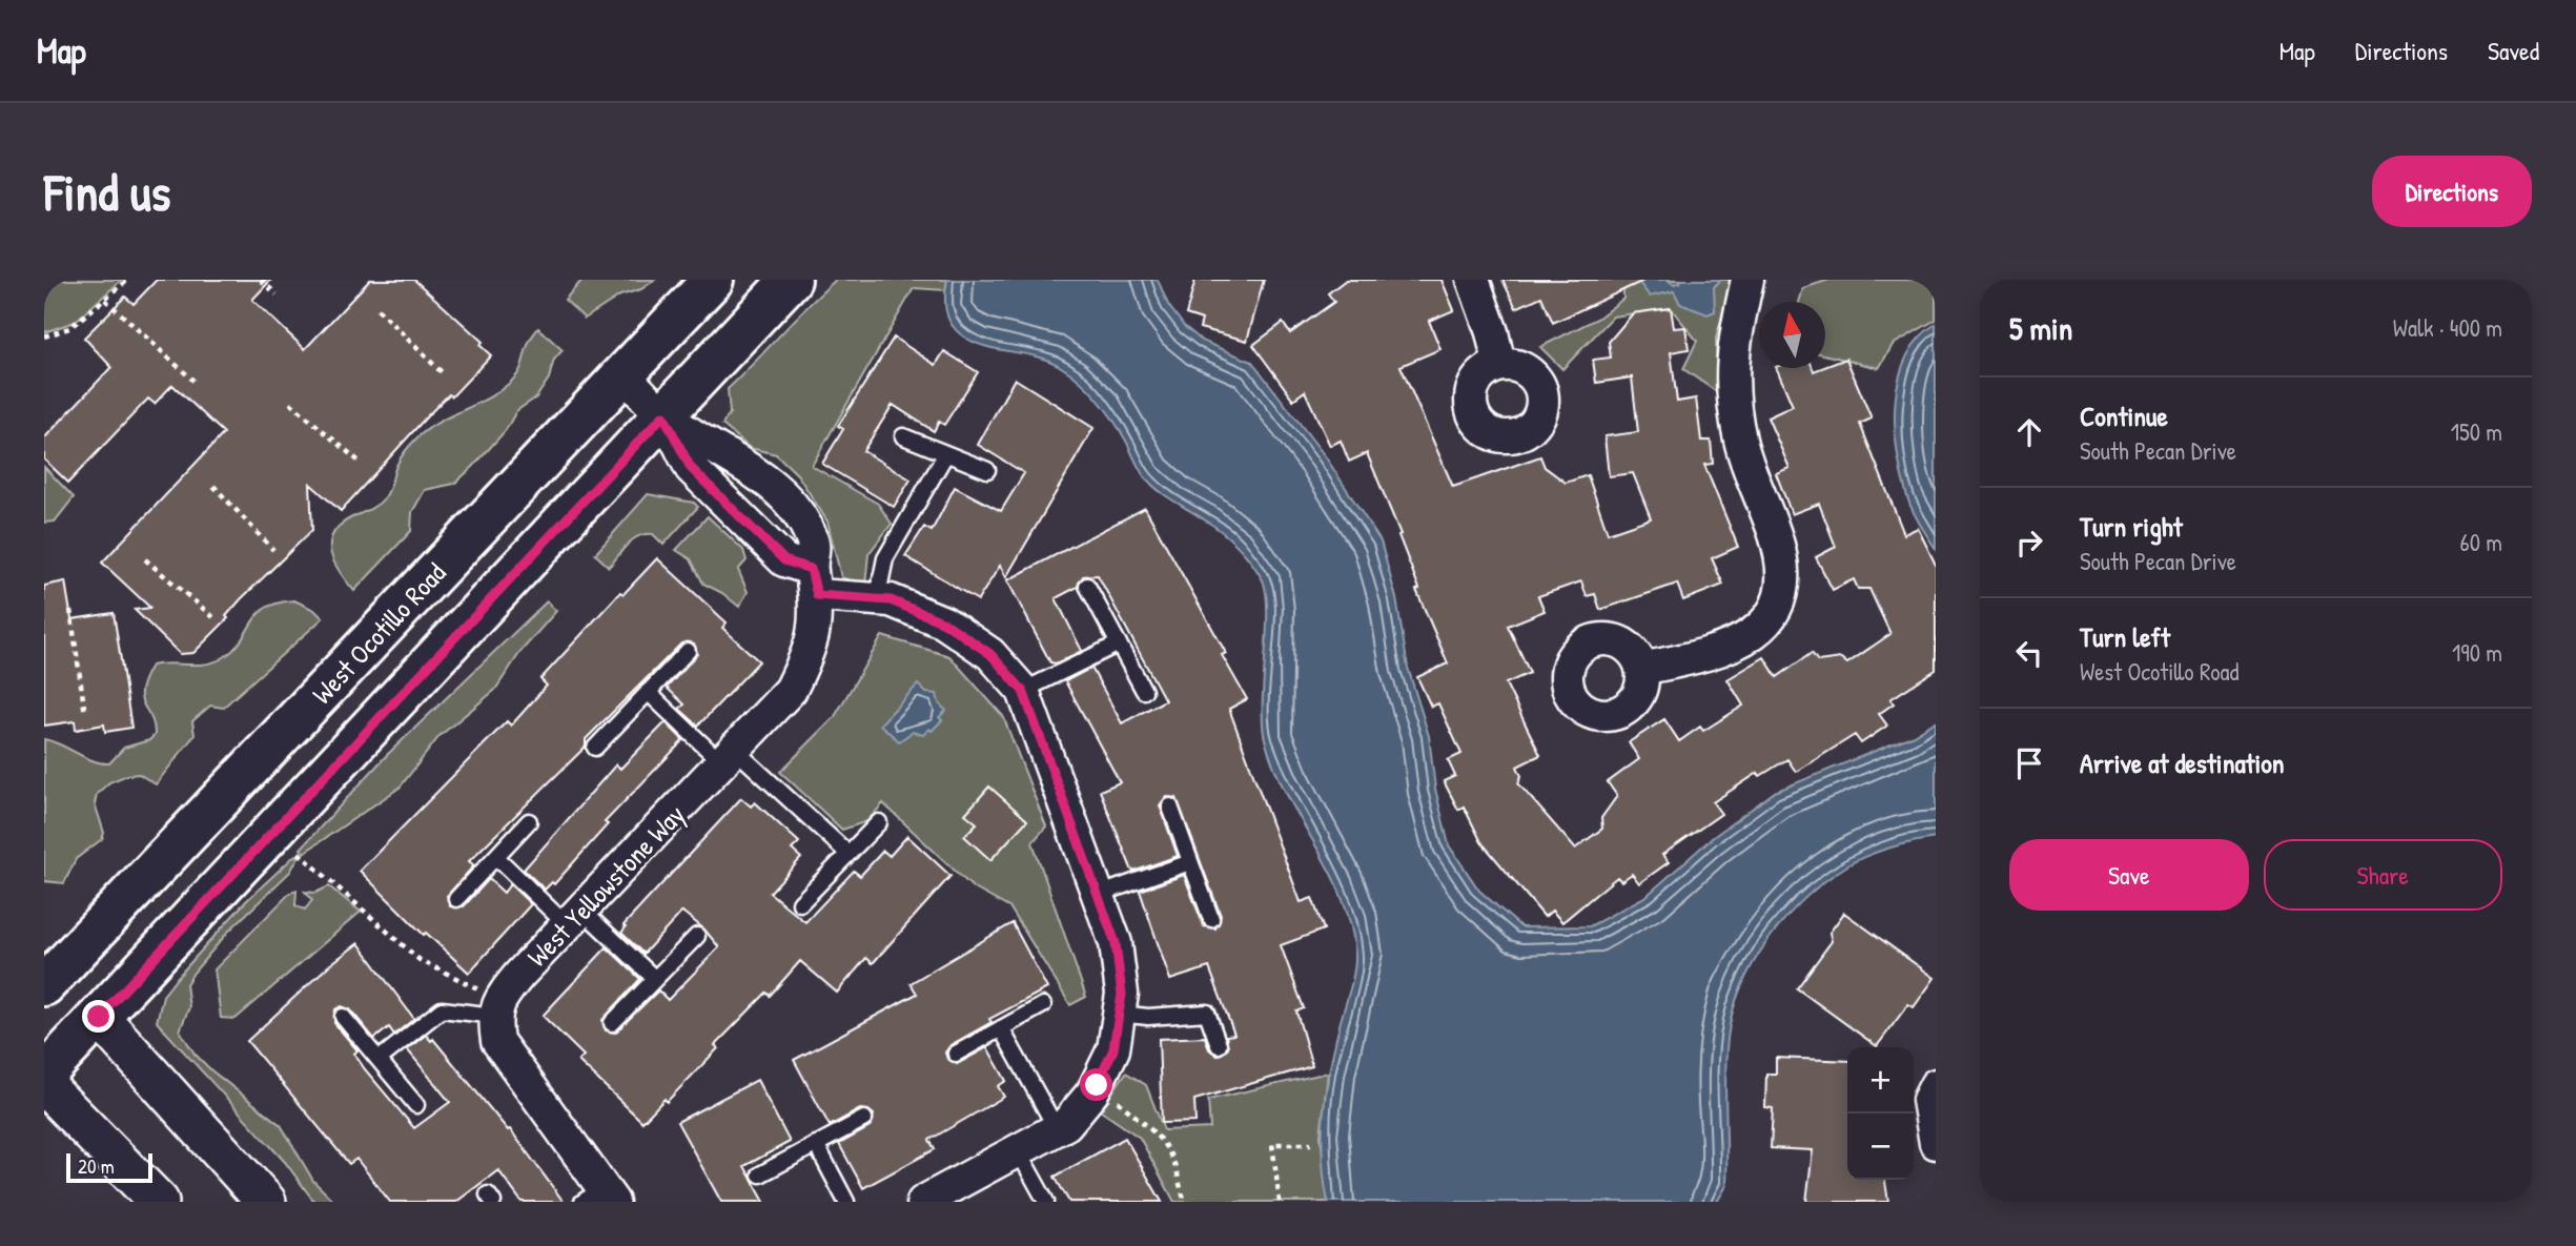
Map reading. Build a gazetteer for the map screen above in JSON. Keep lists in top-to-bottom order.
{
  "streets": {
    "main road": ["West Ocotillo Road"],
    "street": ["West Yellowstone Way"]
  },
  "scale_bar": "20 m",
  "north": "top",
  "page": {
    "header": "Map",
    "nav": ["Map", "Directions", "Saved"],
    "buttons": [
      "Directions",
      ["Save", "Share"]
    ],
    "title": "Find us",
    "heading": ["5 min", "Walk · 400 m"],
    "list": [
      ["Continue", "South Pecan Drive", "150 m"],
      ["Turn right", "South Pecan Drive", "60 m"],
      ["Turn left", "West Ocotillo Road", "190 m"],
      "Arrive at destination"
    ],
    "map_buttons": ["+", "−"],
    "scale": "20 m"
  }
}
